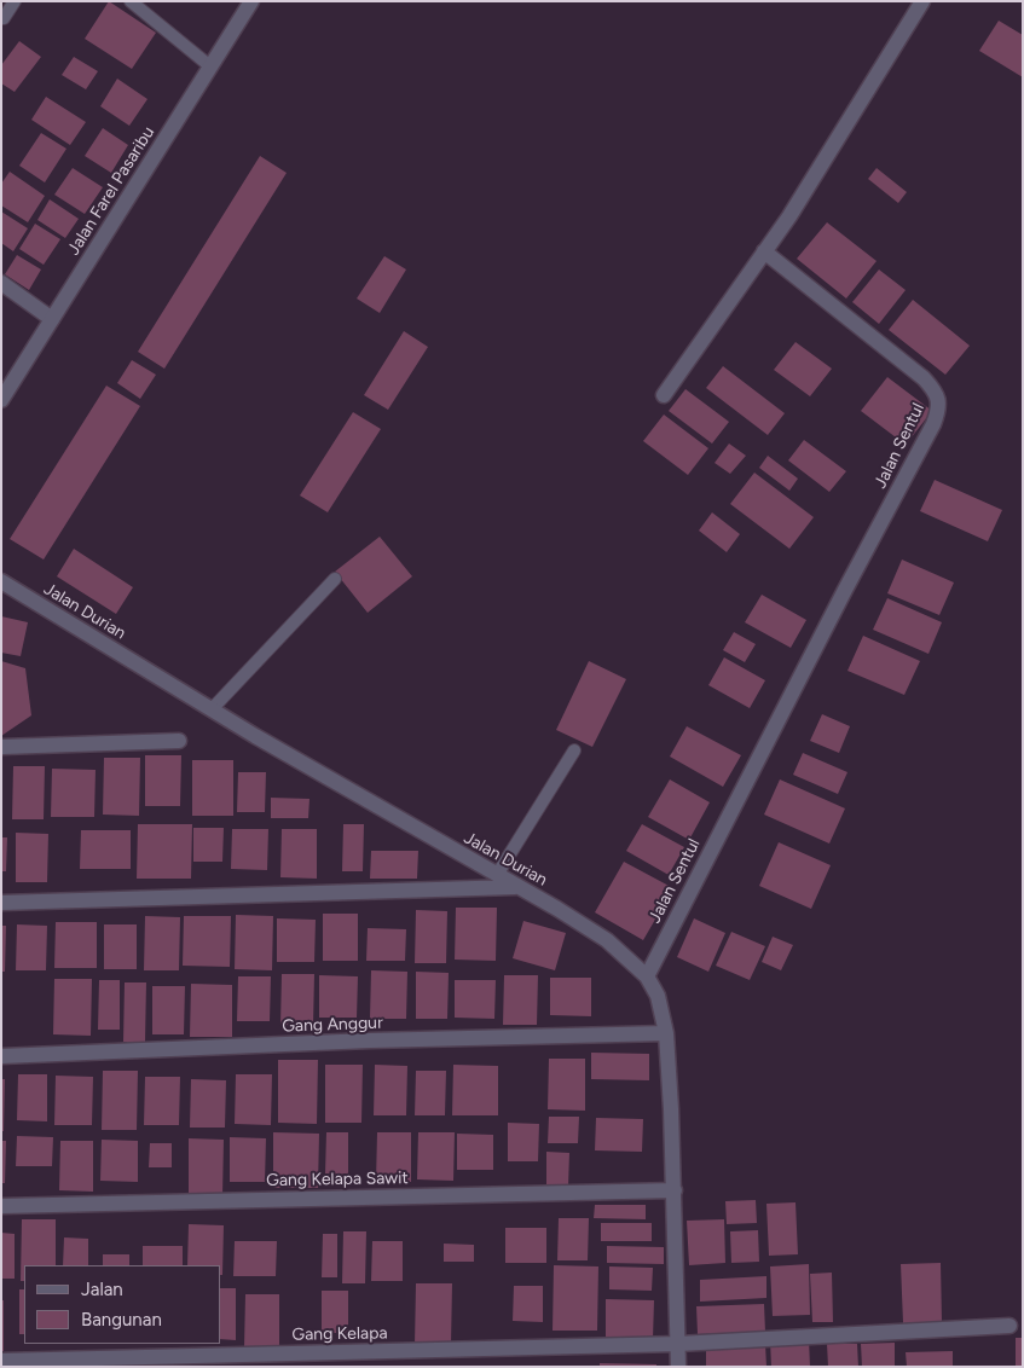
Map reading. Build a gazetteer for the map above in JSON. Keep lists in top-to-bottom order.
{
  "streets": {
    "street": [
      "Jalan Farel Pasaribu",
      "Jalan Sentul",
      "Jalan Durian",
      "Gang Anggur",
      "Gang Kelapa Sawit",
      "Gang Kelapa"
    ]
  },
  "crossings": [
    ["Jalan Sentul", "Jalan Durian"],
    ["Jalan Durian", "Gang Anggur"],
    ["Jalan Durian", "Gang Kelapa Sawit"],
    ["Jalan Durian", "Gang Kelapa"]
  ],
  "legend": ["Jalan", "Bangunan"]
}
